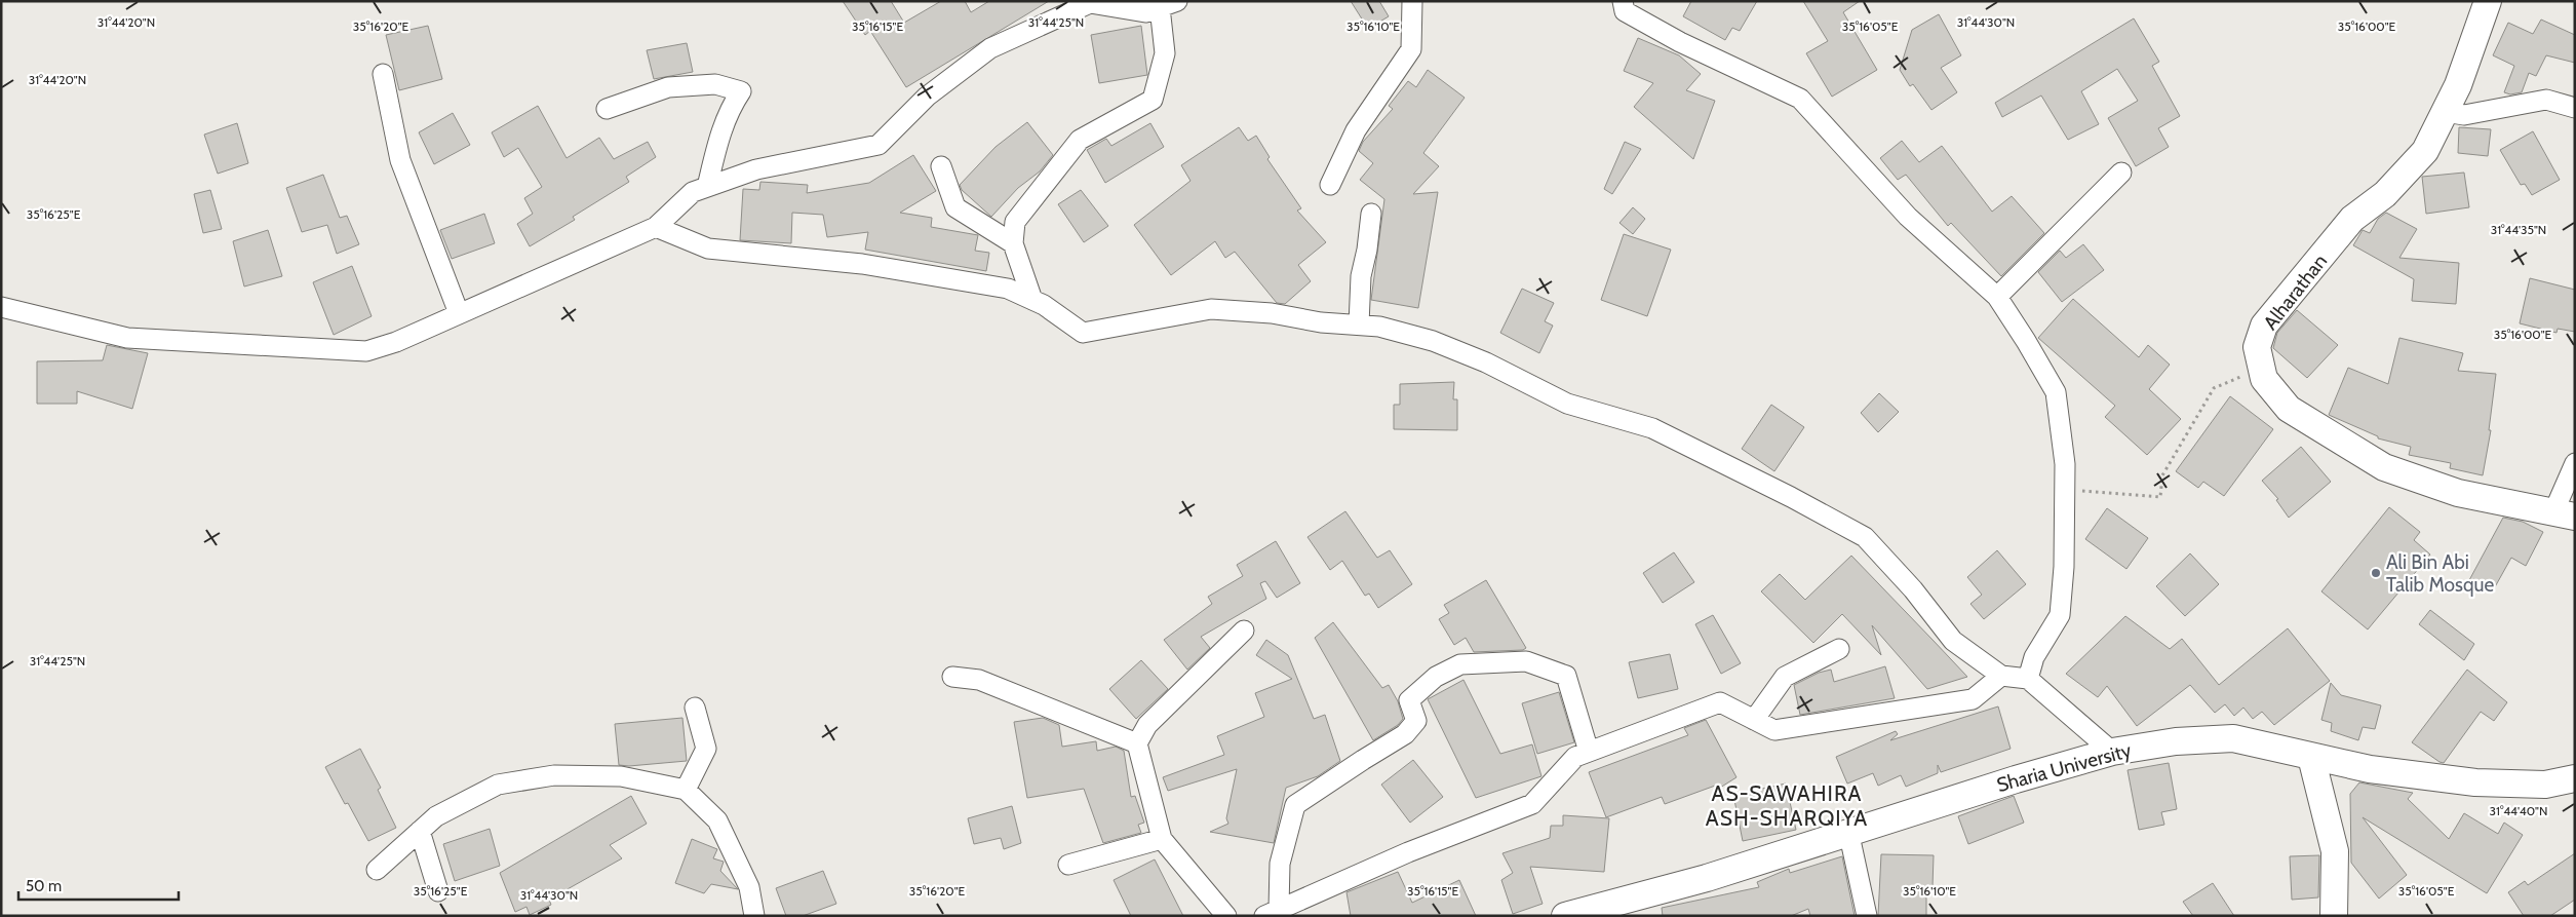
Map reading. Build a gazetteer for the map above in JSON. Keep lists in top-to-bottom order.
{
  "streets": {
    "main road": ["Alharathan", "Sharia University"]
  },
  "districts": ["AS-SAWAHIRA ASH-SHARQIYA"],
  "places": ["Ali Bin Abi Talib Mosque"],
  "scale_bar": "50 m",
  "coordinates": [
    "31°44'20\"N",
    "31°44'30\"N",
    "31°44'25\"N",
    "35°16'20\"E",
    "35°16'15\"E",
    "35°16'10\"E",
    "35°16'05\"E",
    "35°16'00\"E",
    "35°16'25\"E",
    "31°44'35\"N",
    "31°44'40\"N"
  ]
}
